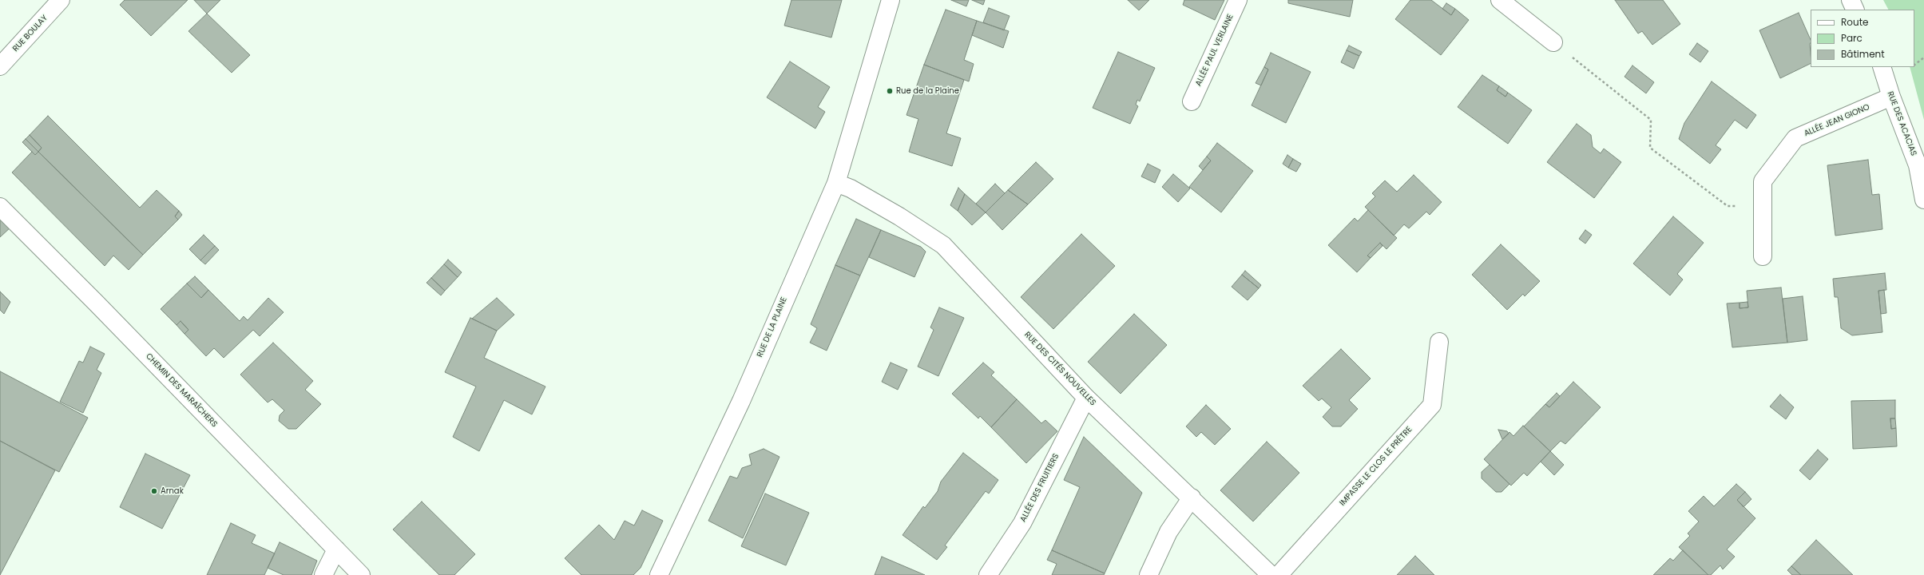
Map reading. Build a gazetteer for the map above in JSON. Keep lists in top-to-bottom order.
{
  "streets": {
    "street": [
      "RUE BOULAY",
      "ALLÉE PAUL VERLAINE",
      "ALLÉE JEAN GIONO",
      "RUE DES ACACIAS",
      "RUE DE LA PLAINE",
      "RUE DES CITÉS NOUVELLES",
      "CHEMIN DES MARAÎCHERS",
      "IMPASSE LE CLOS LE PRÊTRE",
      "ALLÉE DES FRUITIERS"
    ]
  },
  "crossings": [
    ["ALLÉE JEAN GIONO", "RUE DES ACACIAS"],
    ["RUE DE LA PLAINE", "RUE DES CITÉS NOUVELLES"],
    ["RUE DES CITÉS NOUVELLES", "ALLÉE DES FRUITIERS"]
  ],
  "places": ["Rue de la Plaine", "Arnak"],
  "legend": ["Route", "Parc", "Bâtiment"]
}
